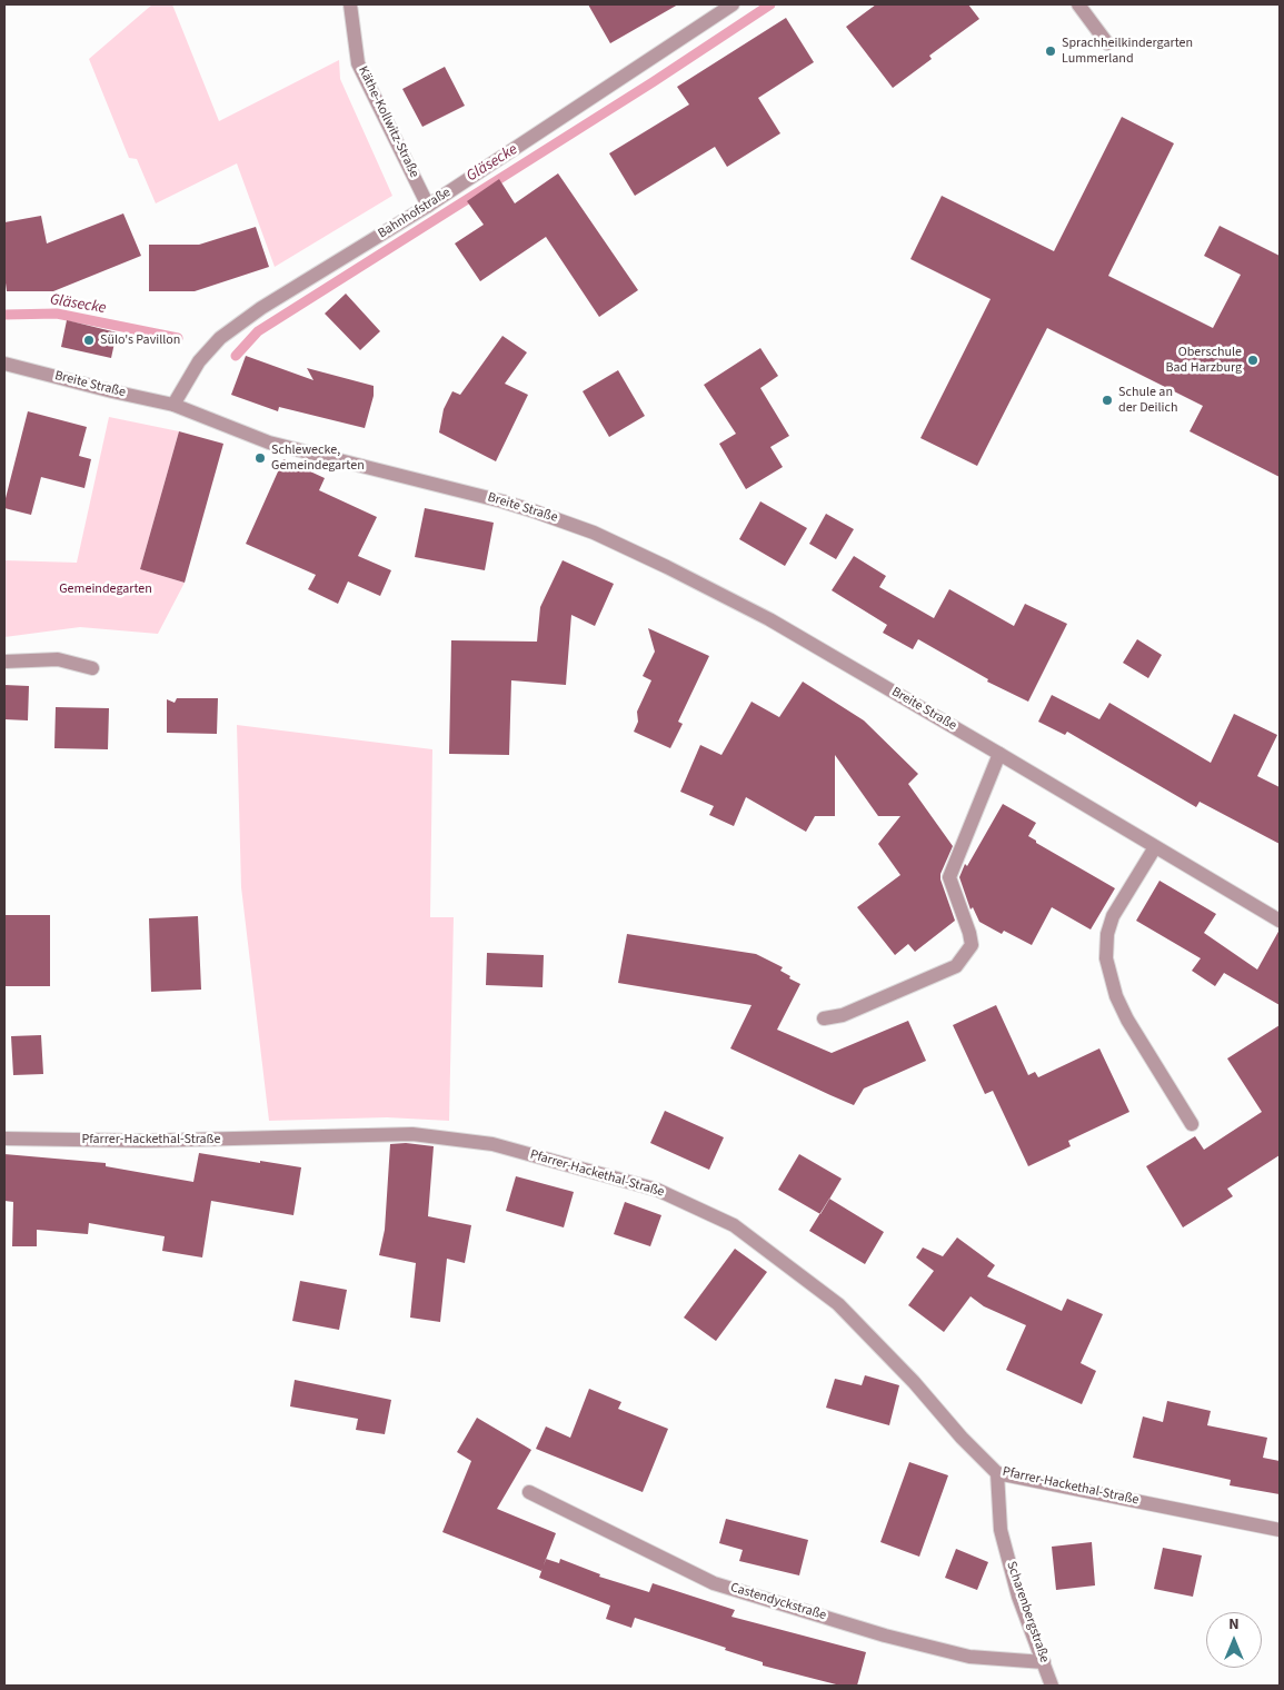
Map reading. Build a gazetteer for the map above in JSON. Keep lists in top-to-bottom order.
{
  "streets": {
    "street": [
      "Käthe-Kollwitz-Straße",
      "Bahnhofstraße",
      "Breite Straße",
      "Pfarrer-Hackethal-Straße",
      "Castendyckstraße",
      "Scharenbergstraße"
    ]
  },
  "crossings": [
    ["Käthe-Kollwitz-Straße", "Bahnhofstraße"],
    ["Bahnhofstraße", "Breite Straße"],
    ["Pfarrer-Hackethal-Straße", "Scharenbergstraße"],
    ["Castendyckstraße", "Scharenbergstraße"]
  ],
  "water": ["Gläsecke"],
  "parks": ["Gemeindegarten"],
  "places": [
    "Sprachheilkindergarten Lummerland",
    "Sülo's Pavillon",
    "Oberschule Bad Harzburg",
    "Schule an der Deilich",
    "Schlewecke, Gemeindegarten"
  ],
  "north": "top"
}
